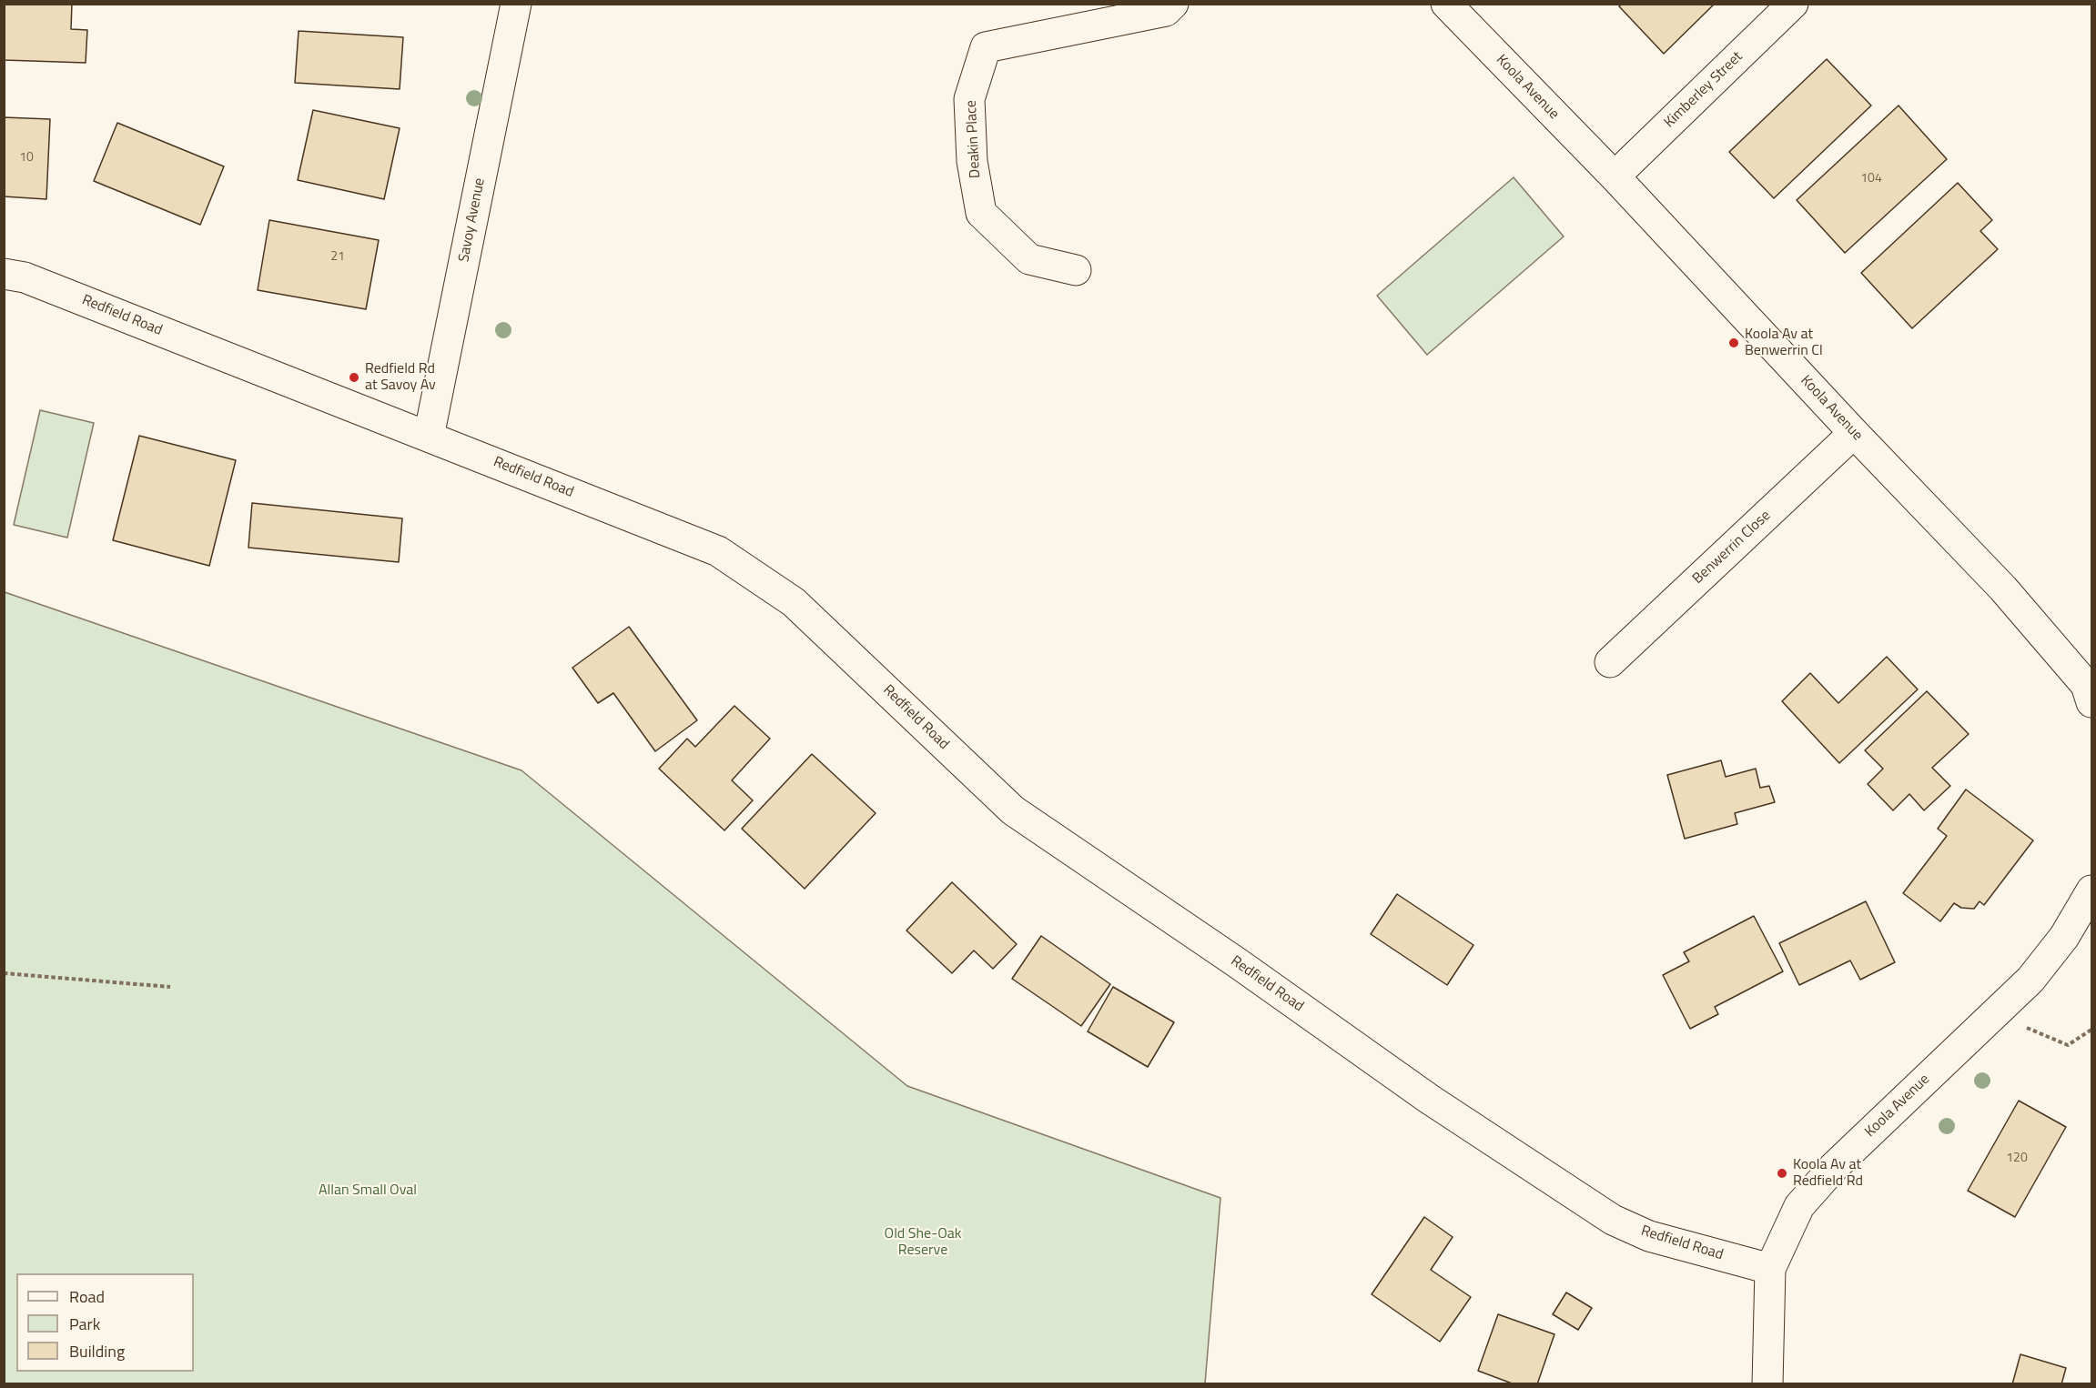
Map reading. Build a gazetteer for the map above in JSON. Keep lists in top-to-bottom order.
{
  "streets": {
    "street": [
      "Koola Avenue",
      "Kimberley Street",
      "Deakin Place",
      "Savoy Avenue",
      "Redfield Road",
      "Benwerrin Close"
    ]
  },
  "crossings": [
    ["Koola Avenue", "Kimberley Street"],
    ["Koola Avenue", "Redfield Road"],
    ["Koola Avenue", "Benwerrin Close"],
    ["Savoy Avenue", "Redfield Road"]
  ],
  "parks": ["Allan Small Oval", "Old She-Oak Reserve"],
  "places": ["Koola Av at Benwerrin Cl", "Redfield Rd at Savoy Av", "Koola Av at Redfield Rd"],
  "house_numbers": [
    "10",
    "104",
    "21",
    "120"
  ],
  "legend": ["Road", "Park", "Building"]
}
